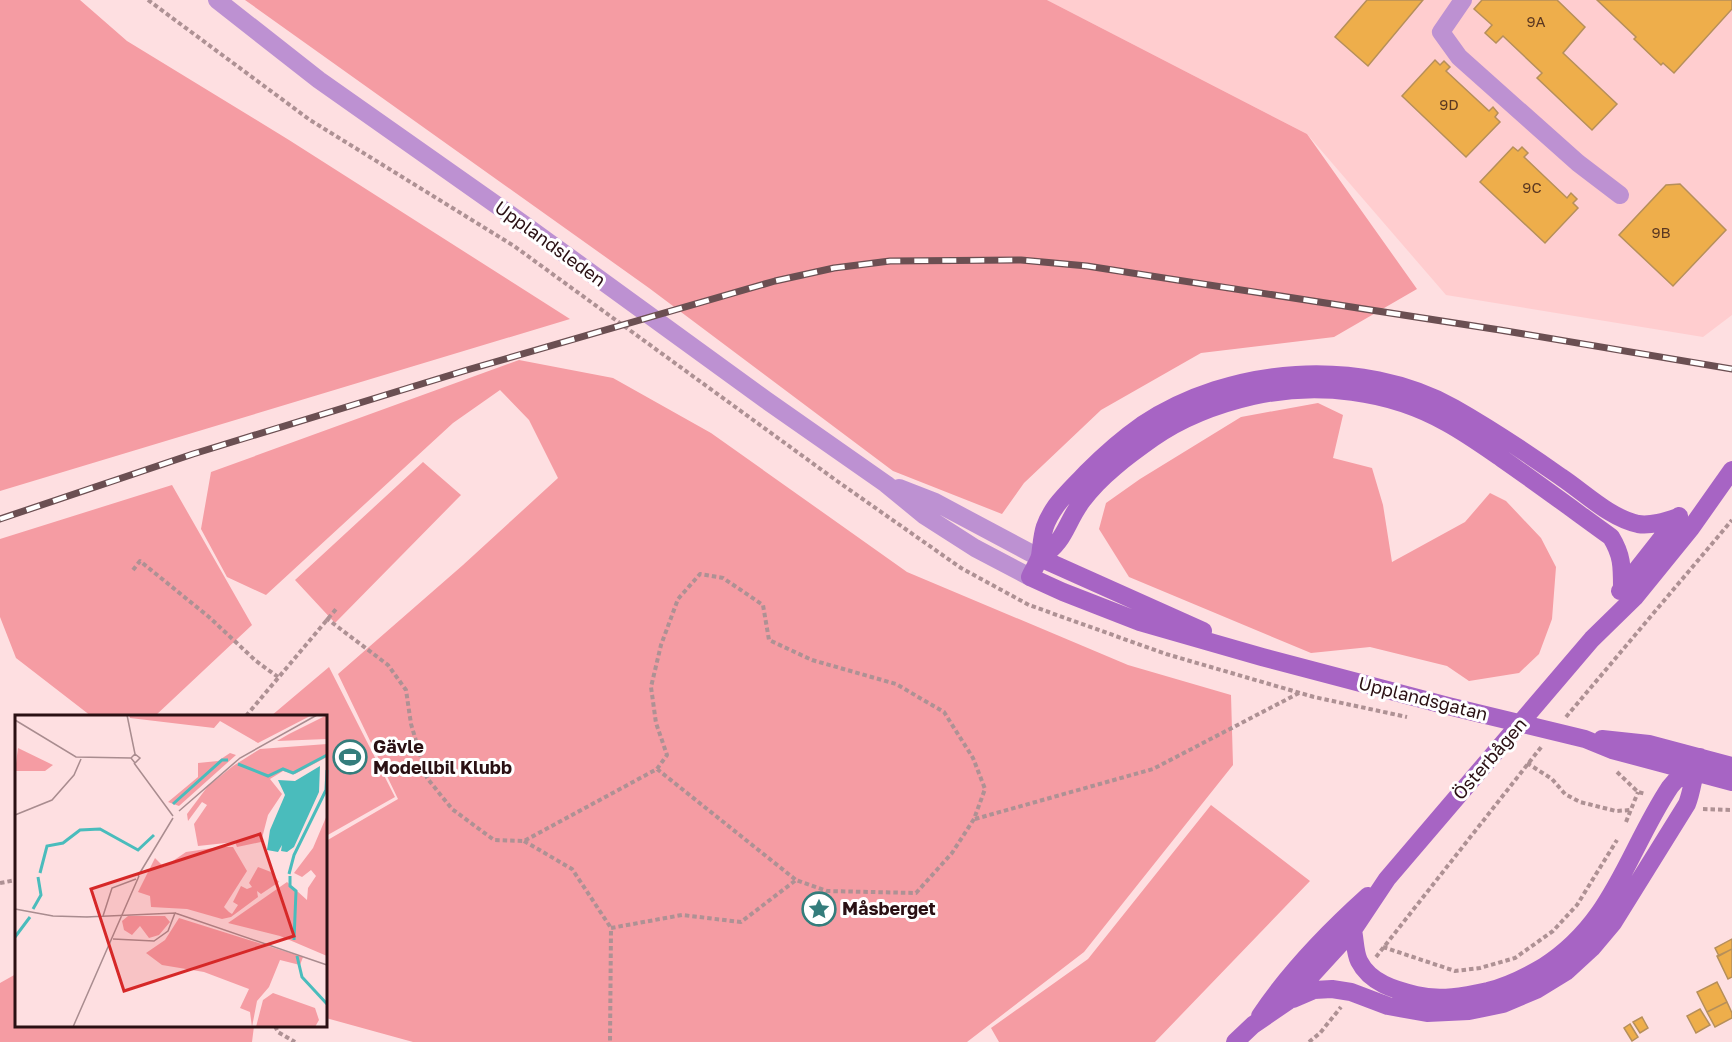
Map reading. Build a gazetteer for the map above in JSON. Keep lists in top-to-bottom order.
{
  "streets": {
    "main road": ["Upplandsgatan", "Österbågen"],
    "street": ["Upplandsleden"]
  },
  "crossings": [
    ["Upplandsleden", "Upplandsgatan"]
  ],
  "places": {
    "sports": ["Gävle Modellbil Klubb"],
    "place": ["Måsberget"]
  },
  "house_numbers": [
    "9A",
    "9D",
    "9C",
    "9B"
  ]
}
